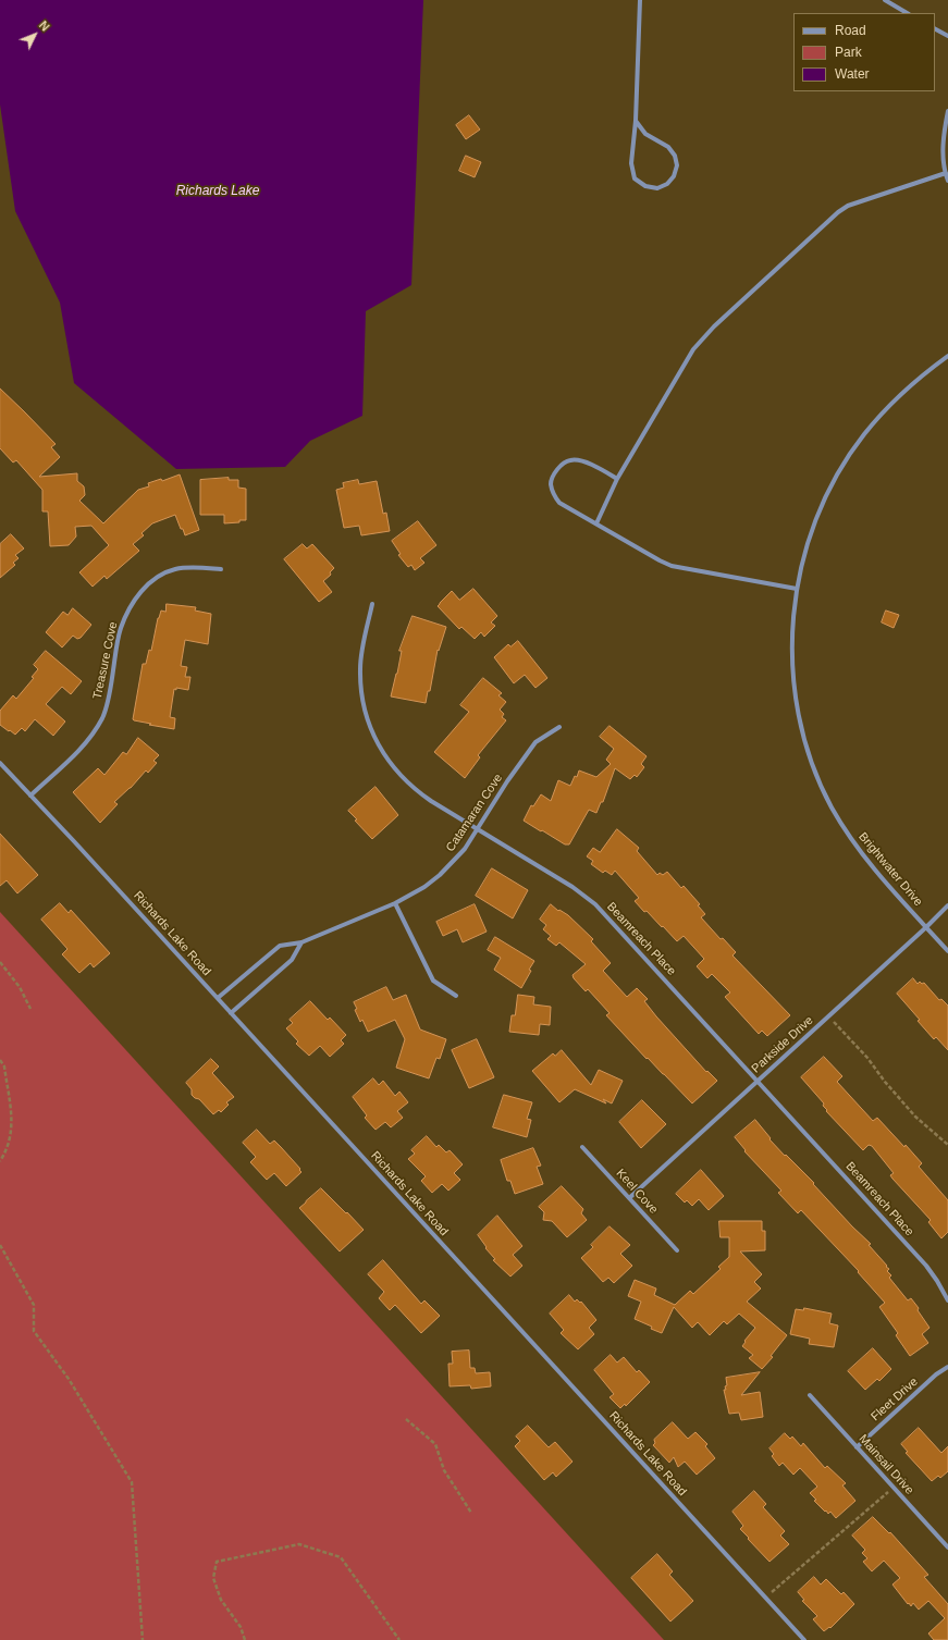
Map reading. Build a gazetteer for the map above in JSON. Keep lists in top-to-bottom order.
{
  "streets": {
    "street": [
      "Treasure Cove",
      "Catamaran Cove",
      "Brightwater Drive",
      "Richards Lake Road",
      "Beamreach Place",
      "Parkside Drive",
      "Keel Cove",
      "Fleet Drive",
      "Mainsail Drive"
    ]
  },
  "crossings": [
    ["Treasure Cove", "Richards Lake Road"],
    ["Catamaran Cove", "Richards Lake Road"],
    ["Catamaran Cove", "Beamreach Place"],
    ["Brightwater Drive", "Parkside Drive"],
    ["Beamreach Place", "Parkside Drive"],
    ["Parkside Drive", "Keel Cove"],
    ["Fleet Drive", "Mainsail Drive"]
  ],
  "water": ["Richards Lake"],
  "legend": ["Road", "Park", "Water"],
  "north": "top right"
}
